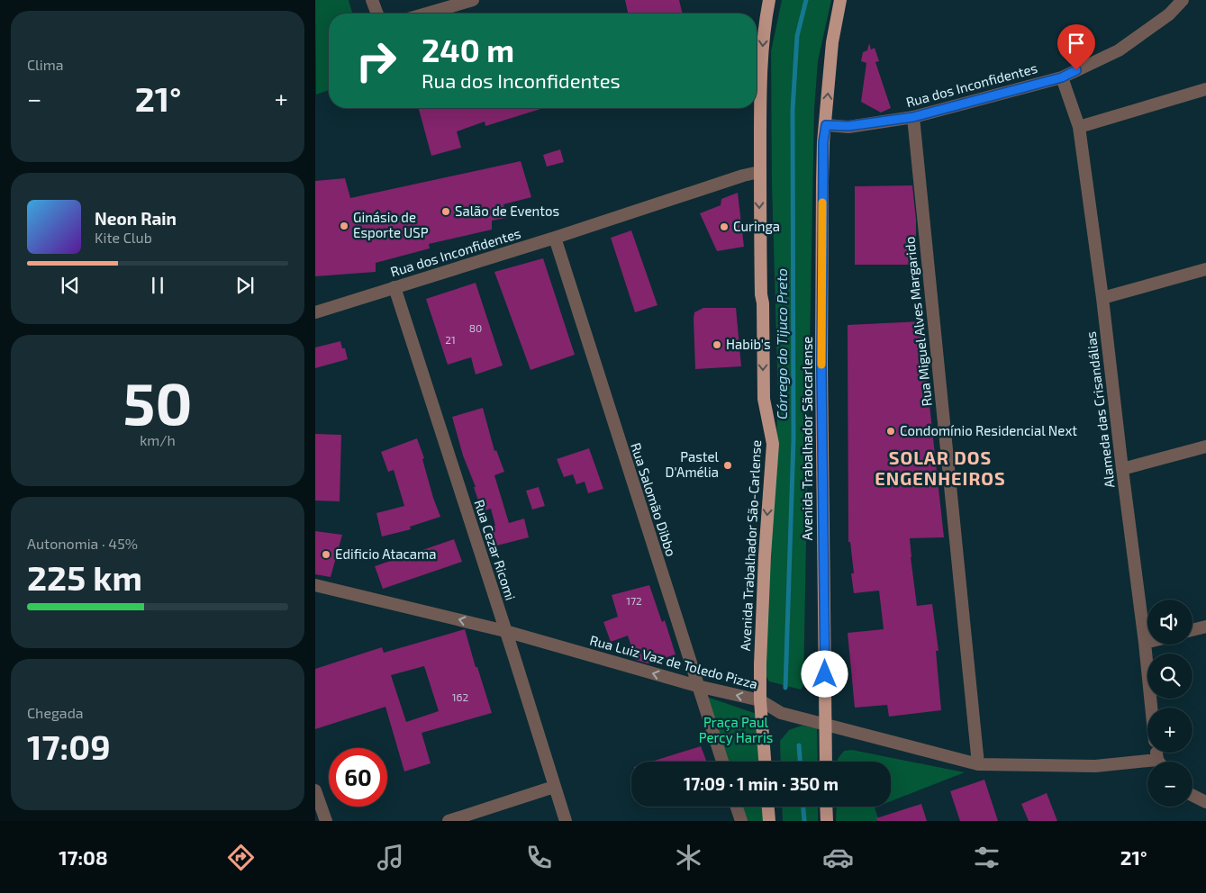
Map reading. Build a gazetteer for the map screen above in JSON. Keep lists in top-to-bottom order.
{
  "streets": {
    "main road": ["Avenida Trabalhador Sãocarlense", "Avenida Trabalhador São-Carlense"],
    "street": [
      "Rua dos Inconfidentes",
      "Rua Miguel Alves Margarido",
      "Alameda das Crisandálias",
      "Rua Salomão Dibbo",
      "Rua Cezar Ricomi",
      "Rua Luiz Vaz de Toledo Pizza"
    ]
  },
  "crossings": [
    ["Rua dos Inconfidentes", "Rua Miguel Alves Margarido"],
    ["Rua dos Inconfidentes", "Alameda das Crisandálias"],
    ["Rua dos Inconfidentes", "Avenida Trabalhador Sãocarlense"],
    ["Rua dos Inconfidentes", "Rua Salomão Dibbo"],
    ["Rua dos Inconfidentes", "Avenida Trabalhador São-Carlense"],
    ["Rua dos Inconfidentes", "Rua Cezar Ricomi"],
    ["Rua Miguel Alves Margarido", "Rua Luiz Vaz de Toledo Pizza"],
    ["Avenida Trabalhador Sãocarlense", "Rua Luiz Vaz de Toledo Pizza"],
    ["Rua Salomão Dibbo", "Rua Luiz Vaz de Toledo Pizza"],
    ["Avenida Trabalhador São-Carlense", "Rua Luiz Vaz de Toledo Pizza"],
    ["Rua Cezar Ricomi", "Rua Luiz Vaz de Toledo Pizza"]
  ],
  "one_way": ["Avenida Trabalhador São-Carlense", "Rua Luiz Vaz de Toledo Pizza"],
  "districts": ["SOLAR DOS ENGENHEIROS"],
  "water": ["Córrego do Tijuco Preto"],
  "parks": ["Praça Paul Percy Harris"],
  "places": [
    "Salão de Eventos",
    "Ginásio de Esporte USP",
    "Curinga",
    "Habib's",
    "Condomínio Residencial Next",
    "Pastel D'Amélia",
    "Edificio Atacama"
  ],
  "house_numbers": [
    "80",
    "21",
    "172",
    "162"
  ],
  "page": {
    "tile": [
      "Clima",
      ["50", "km/h"],
      ["Autonomia · 45%", "225 km"],
      ["Chegada", "17:09"]
    ],
    "turn": ["240 m", "Rua dos Inconfidentes"],
    "heat": ["−", "21°", "+"],
    "song": ["Neon Rain", "Kite Club"],
    "map_buttons": ["+", "−"],
    "limit": "60",
    "trip": "17:09 · 1 min · 350 m",
    "tabs": ["17:08", "21°"]
  }
}
